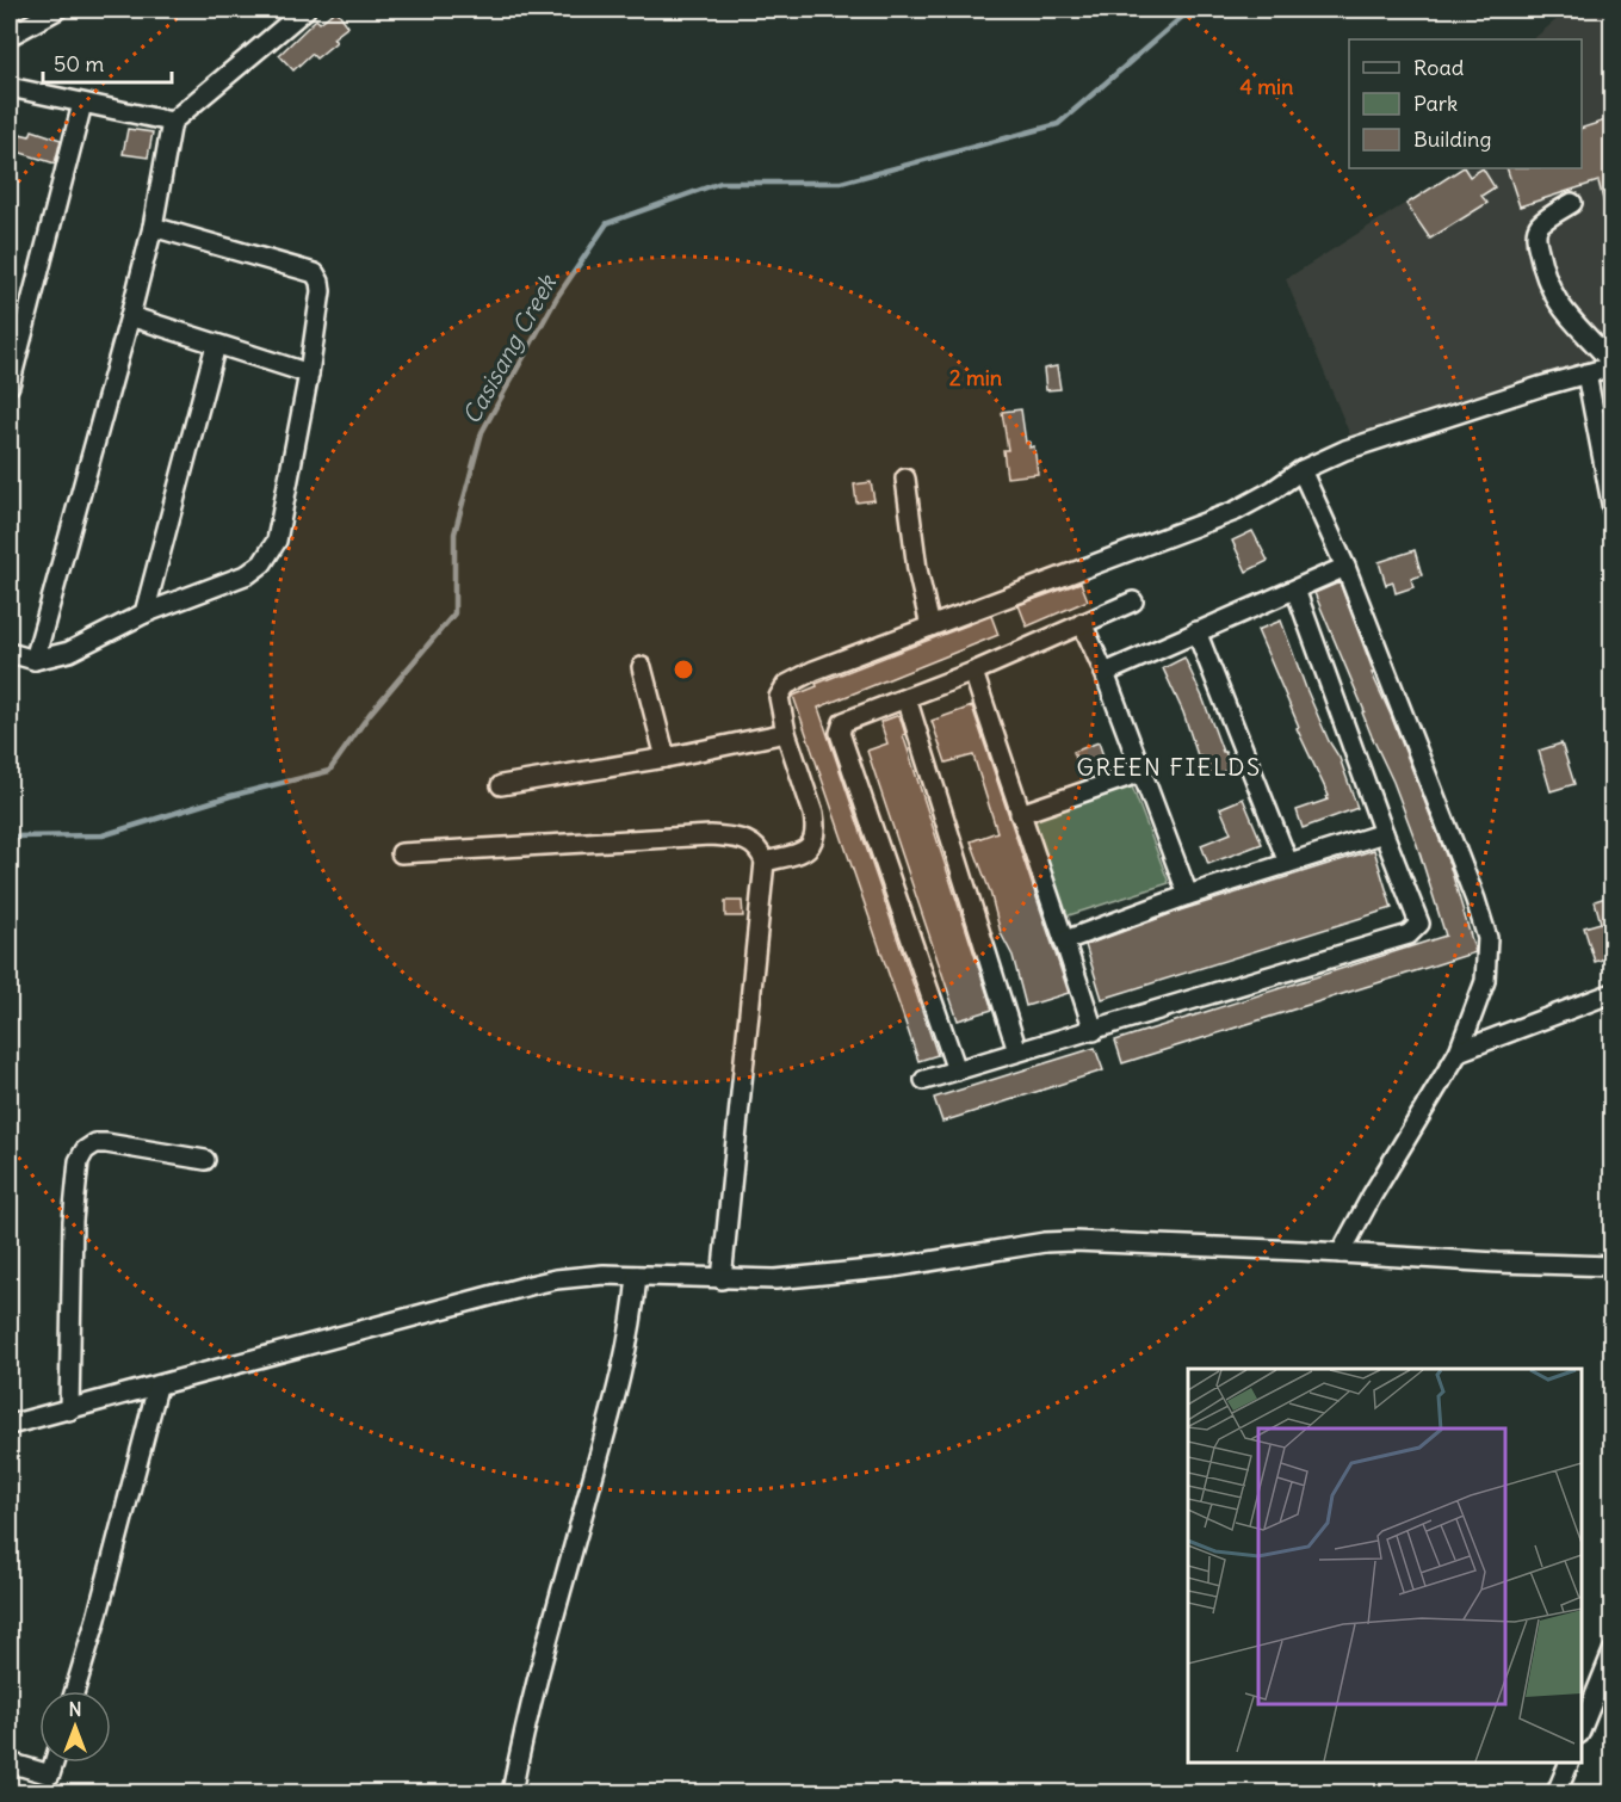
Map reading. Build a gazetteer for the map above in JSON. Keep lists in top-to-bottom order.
{
  "districts": ["GREEN FIELDS"],
  "water": ["Casisang Creek"],
  "legend": ["Road", "Park", "Building"],
  "scale_bar": "50 m",
  "north": "top",
  "rings": ["4 min", "2 min"]
}
